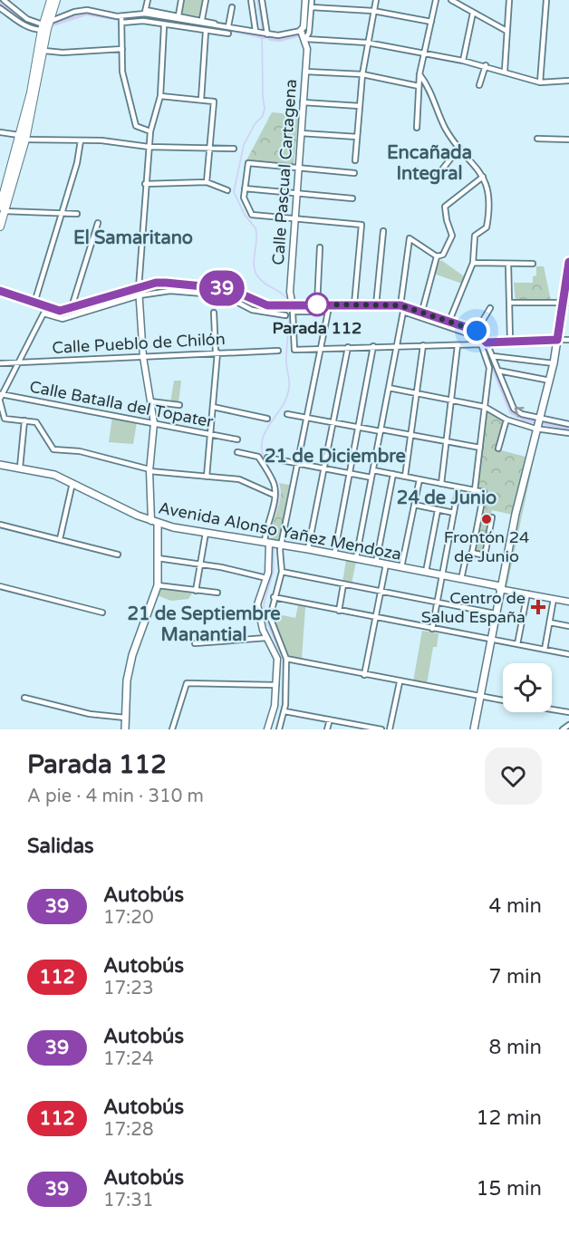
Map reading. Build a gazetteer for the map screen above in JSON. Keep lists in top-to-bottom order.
{
  "streets": {
    "main road": ["Avenida Alonso Yañez Mendoza"],
    "street": ["Calle Pascual Cartagena", "Calle Pueblo de Chilón", "Calle Batalla del Topater"]
  },
  "districts": [
    "Encañada Integral",
    "El Samaritano",
    "21 de Diciembre",
    "24 de Junio",
    "21 de Septiembre Manantial"
  ],
  "places": {
    "other": ["Parada 112", "Frontón 24 de Junio"],
    "health": ["Centro de Salud España"]
  },
  "lines": ["bus line 39"],
  "page": {
    "on_map": "39",
    "heading": [
      ["Parada 112", "A pie · 4 min · 310 m"],
      "Salidas"
    ],
    "list": [
      {
        "mark": "39",
        "name": "Autobús",
        "note": "17:20",
        "value": "4 min"
      },
      {
        "mark": "112",
        "name": "Autobús",
        "note": "17:23",
        "value": "7 min"
      },
      {
        "mark": "39",
        "name": "Autobús",
        "note": "17:24",
        "value": "8 min"
      },
      {
        "mark": "112",
        "name": "Autobús",
        "note": "17:28",
        "value": "12 min"
      },
      {
        "mark": "39",
        "name": "Autobús",
        "note": "17:31",
        "value": "15 min"
      }
    ]
  }
}
